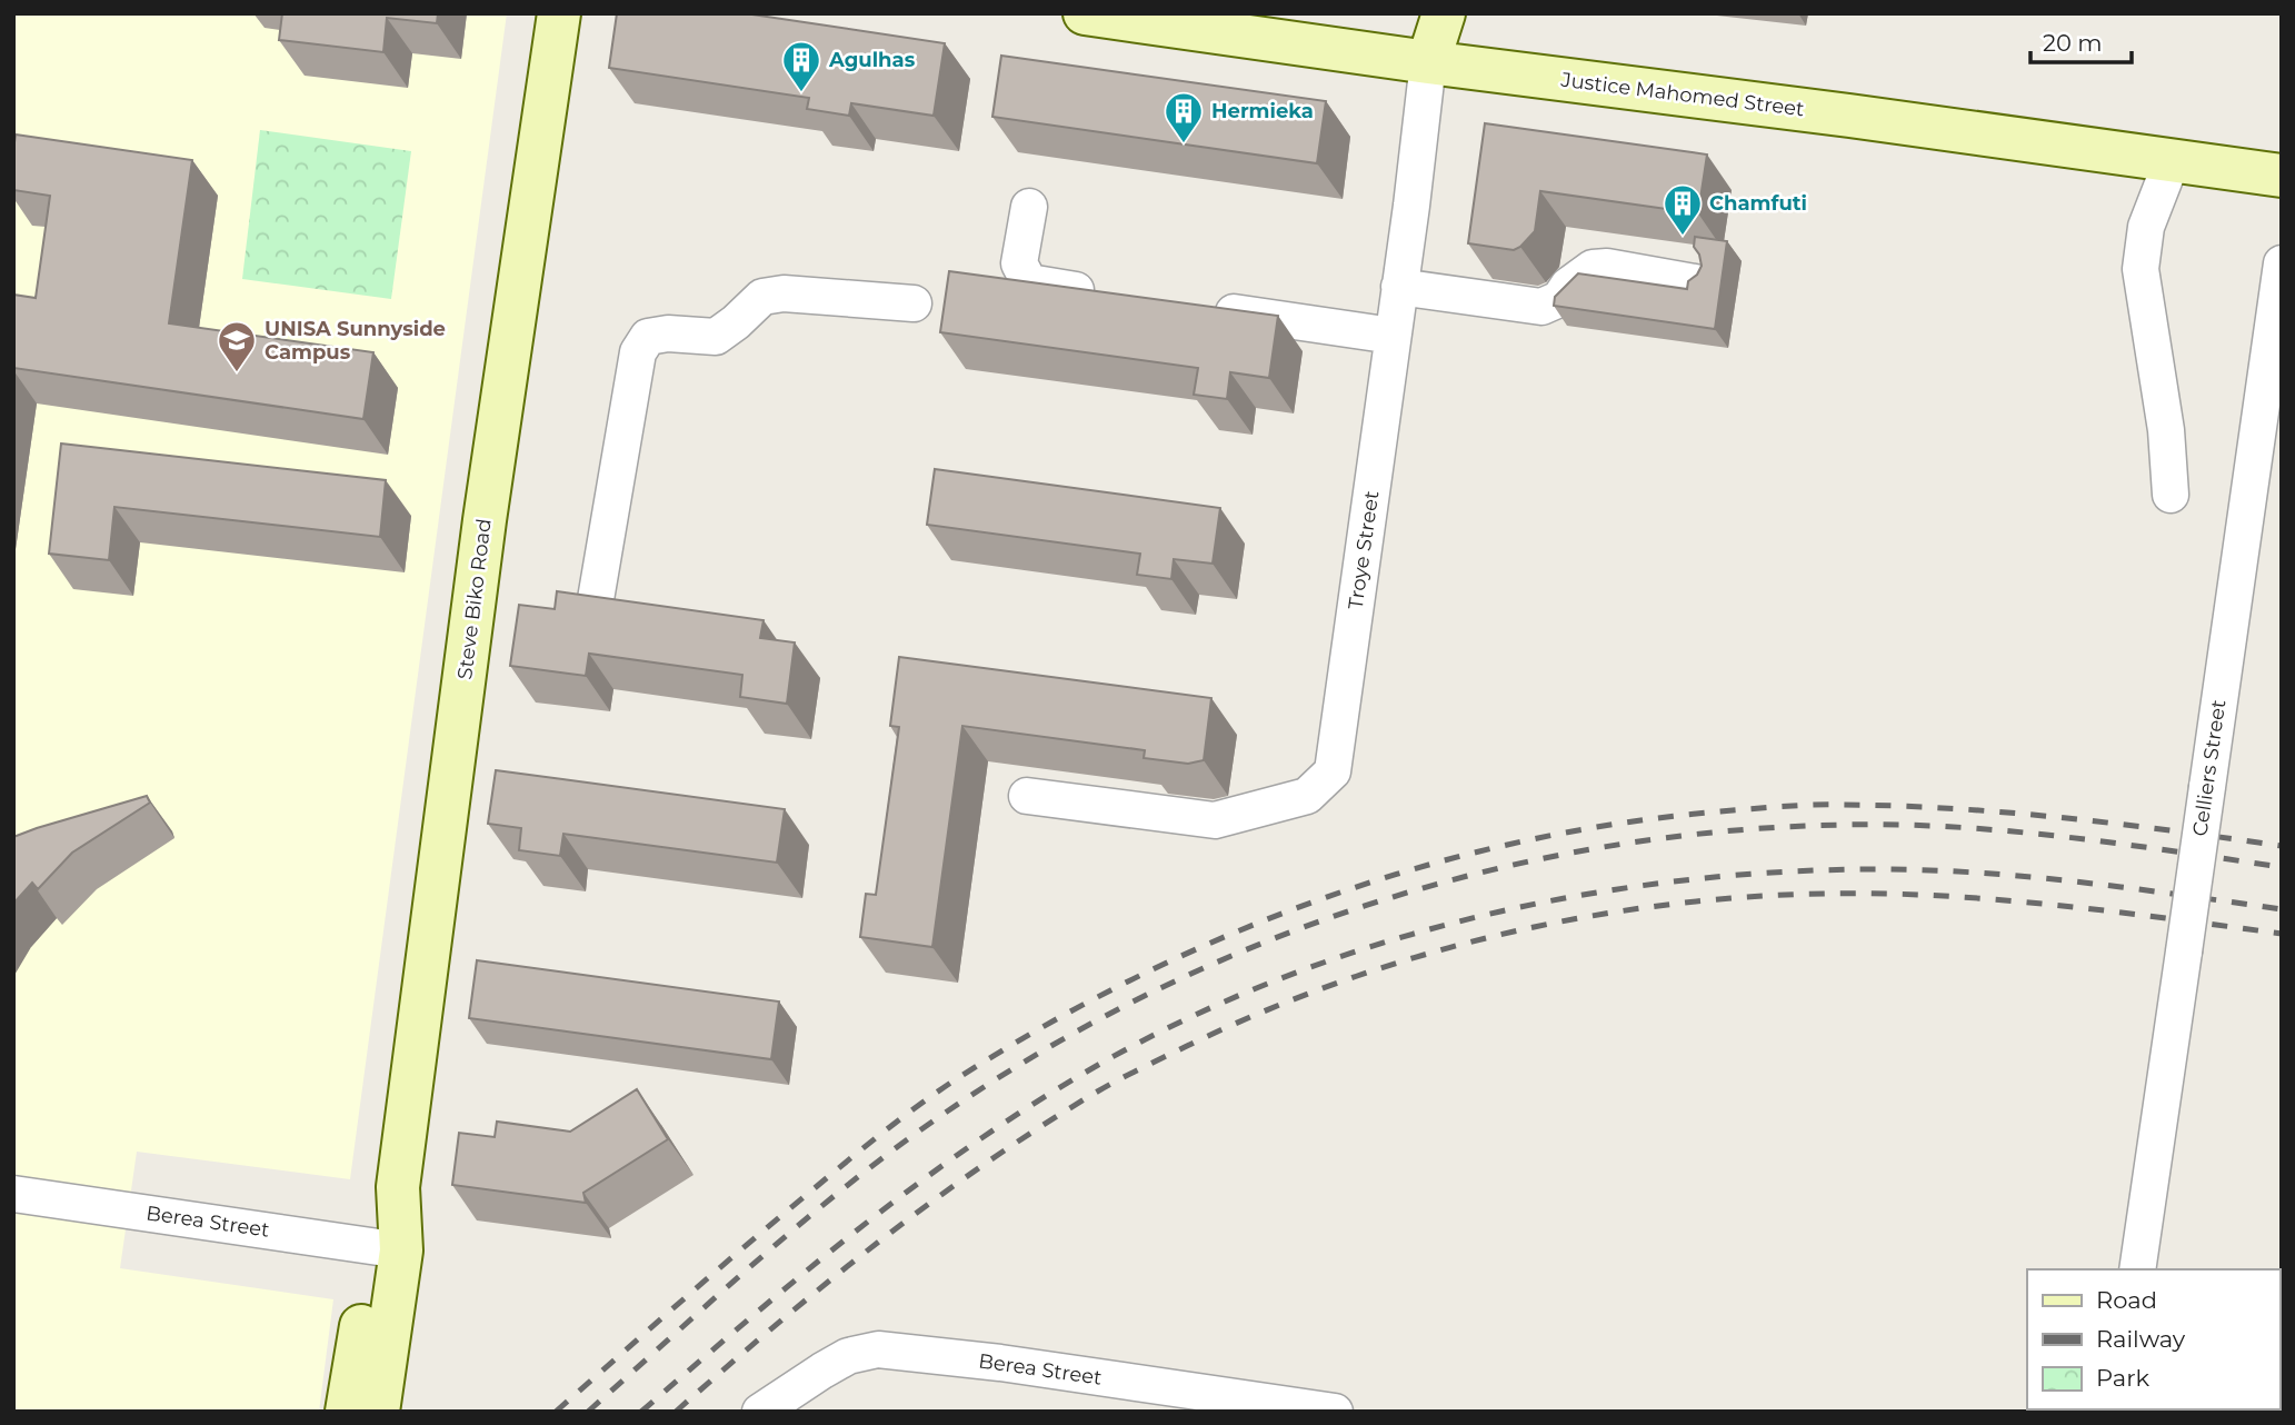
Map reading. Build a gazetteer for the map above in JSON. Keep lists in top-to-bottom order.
{
  "streets": {
    "main road": ["Justice Mahomed Street", "Troye Street", "Steve Biko Road"],
    "street": ["Celliers Street", "Berea Street"]
  },
  "crossings": [
    ["Justice Mahomed Street", "Troye Street"],
    ["Steve Biko Road", "Berea Street"]
  ],
  "places": {
    "building": ["Agulhas", "Hermieka", "Chamfuti"],
    "school or university": ["UNISA Sunnyside Campus"]
  },
  "legend": ["Road", "Railway", "Park"],
  "scale_bar": "20 m"
}
